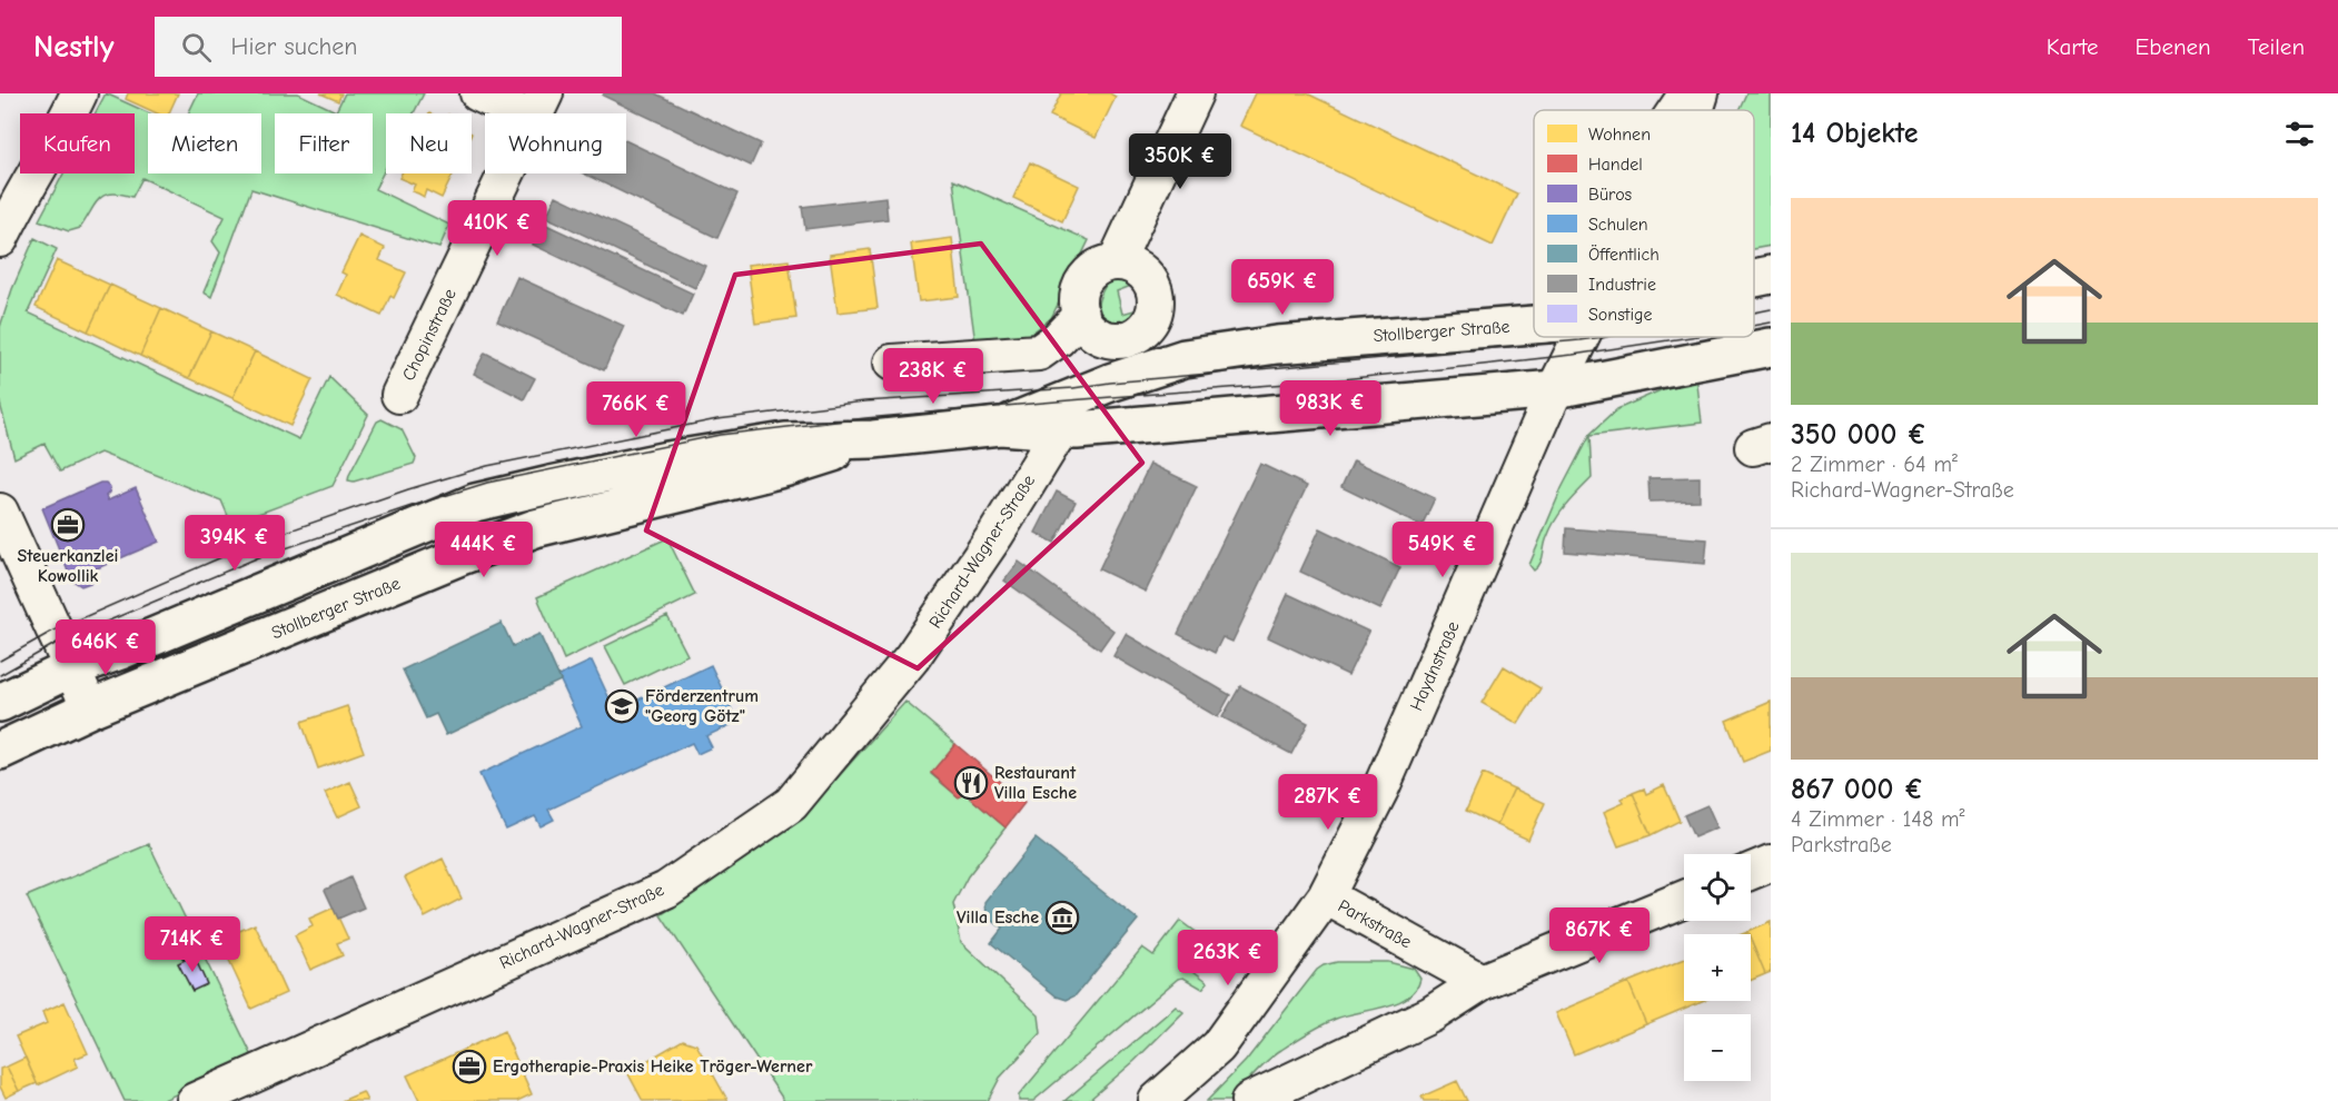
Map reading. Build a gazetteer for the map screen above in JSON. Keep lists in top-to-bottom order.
{
  "streets": {
    "main road": ["Stollberger Straße"],
    "street": [
      "Chopinstraße",
      "Richard-Wagner-Straße",
      "Haydnstraße",
      "Parkstraße"
    ]
  },
  "crossings": [
    ["Stollberger Straße", "Richard-Wagner-Straße"],
    ["Stollberger Straße", "Haydnstraße"],
    ["Haydnstraße", "Parkstraße"]
  ],
  "places": {
    "office": ["Steuerkanzlei Kowollik", "Ergotherapie-Praxis Heike Tröger-Werner"],
    "school or university": ["Förderzentrum \"Georg Götz\""],
    "restaurant": ["Restaurant Villa Esche"],
    "museum": ["Villa Esche"]
  },
  "legend": [
    "Wohnen",
    "Handel",
    "Büros",
    "Schulen",
    "Öffentlich",
    "Industrie",
    "Sonstige"
  ],
  "page": {
    "header": "Nestly",
    "search": "Hier suchen",
    "nav": ["Karte", "Ebenen", "Teilen"],
    "heading": "14 Objekte",
    "chip": [
      "Kaufen",
      "Mieten",
      "Filter",
      "Neu",
      "Wohnung"
    ],
    "price": [
      "350K €",
      "410K €",
      "659K €",
      "238K €",
      "983K €",
      "766K €",
      "394K €",
      "444K €",
      "549K €",
      "646K €",
      "287K €",
      "867K €",
      "714K €",
      "263K €"
    ],
    "list": [
      {
        "name": "350 000 €",
        "note": "2 Zimmer · 64 m² · Richard-Wagner-Straße"
      },
      {
        "name": "867 000 €",
        "note": "4 Zimmer · 148 m² · Parkstraße"
      }
    ],
    "map_buttons": ["+", "−"]
  }
}
